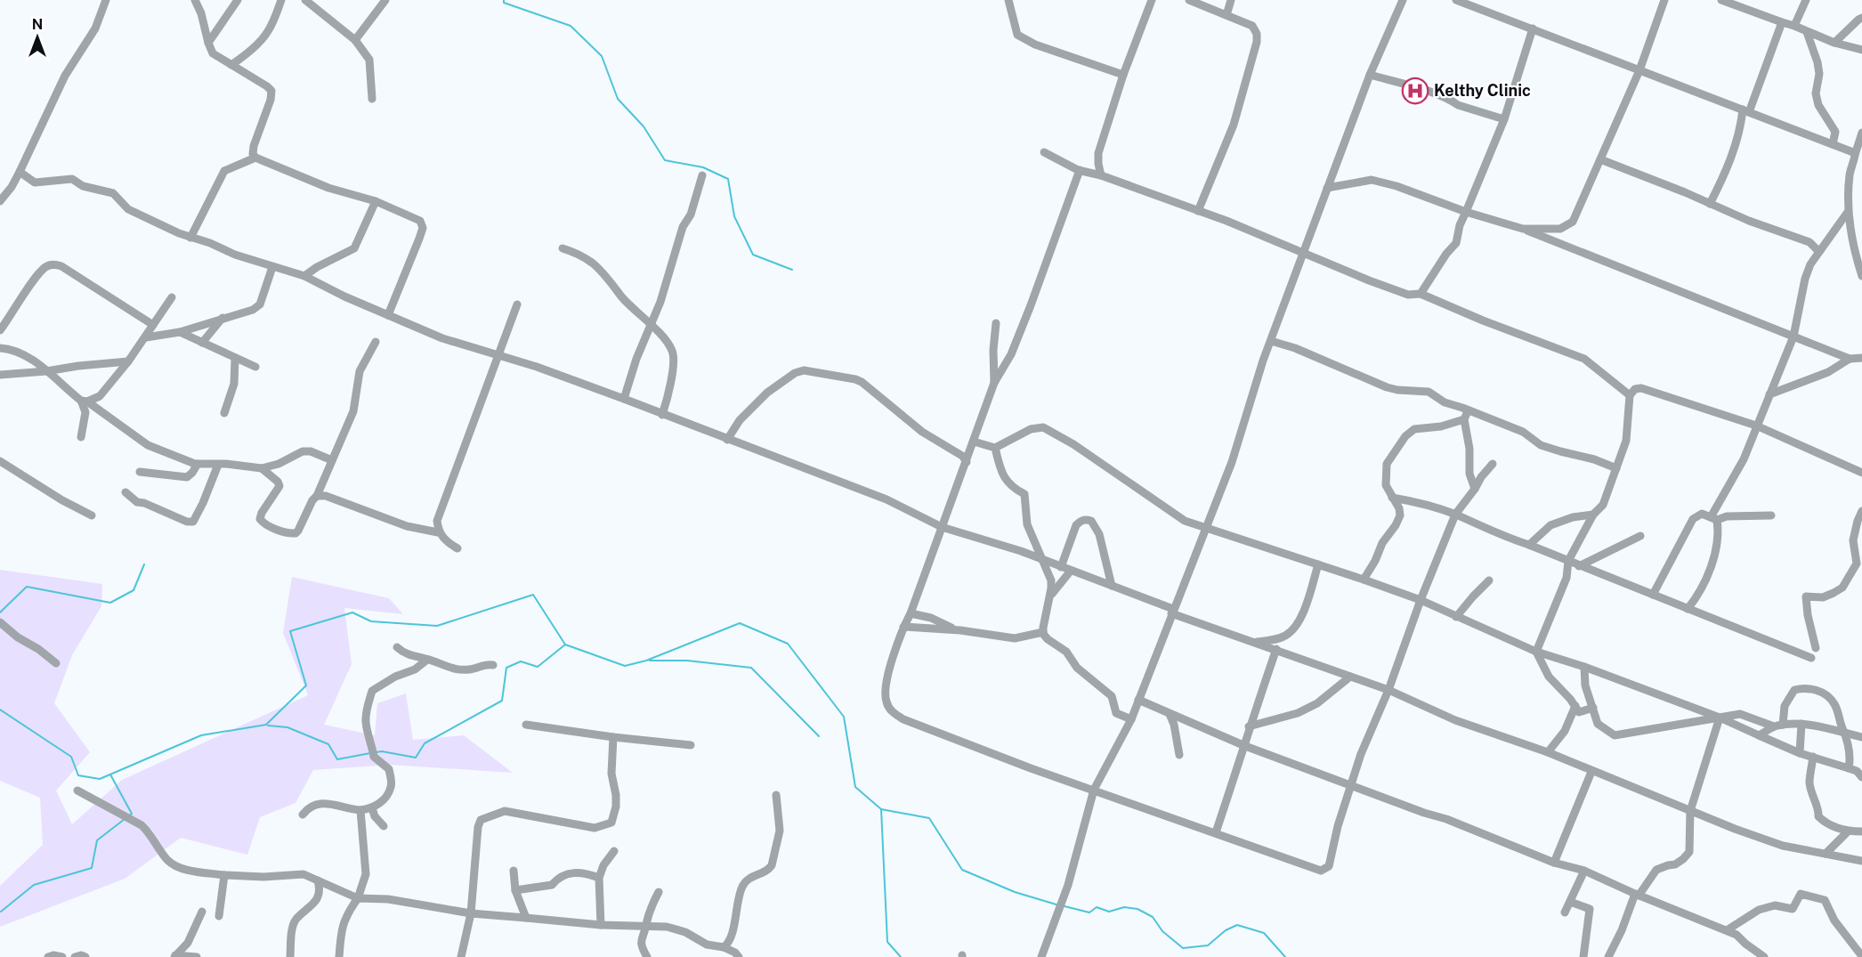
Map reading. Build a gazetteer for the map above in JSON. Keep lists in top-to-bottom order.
{
  "places": {
    "hospital": ["Kelthy Clinic"]
  },
  "north": "top"
}
